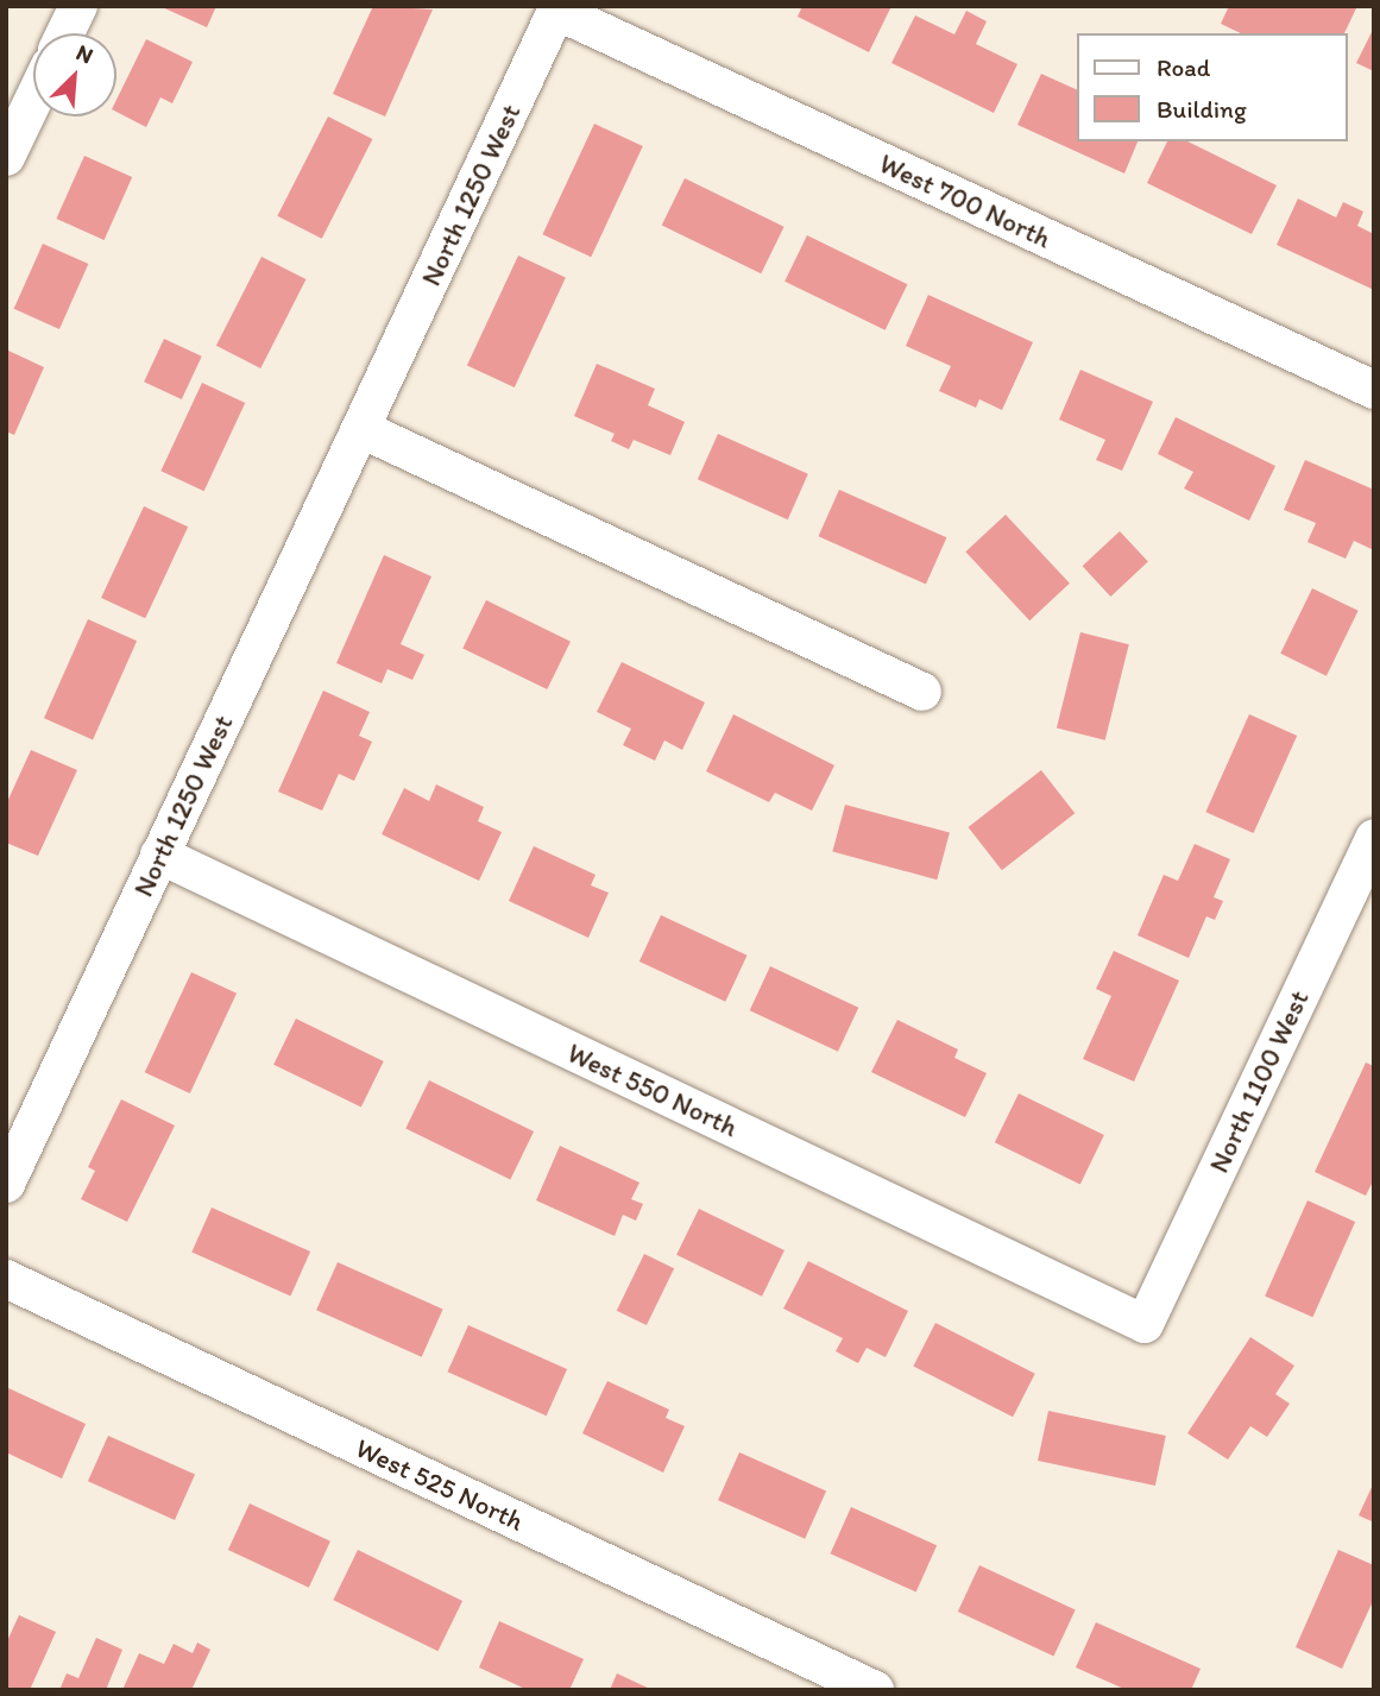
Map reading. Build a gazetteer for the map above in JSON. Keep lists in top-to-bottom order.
{
  "streets": {
    "street": [
      "North 1250 West",
      "West 700 North",
      "North 1100 West",
      "West 550 North",
      "West 525 North"
    ]
  },
  "crossings": [
    ["North 1250 West", "West 700 North"],
    ["North 1250 West", "West 550 North"],
    ["North 1100 West", "West 550 North"]
  ],
  "legend": ["Road", "Building"],
  "north": "top right"
}
